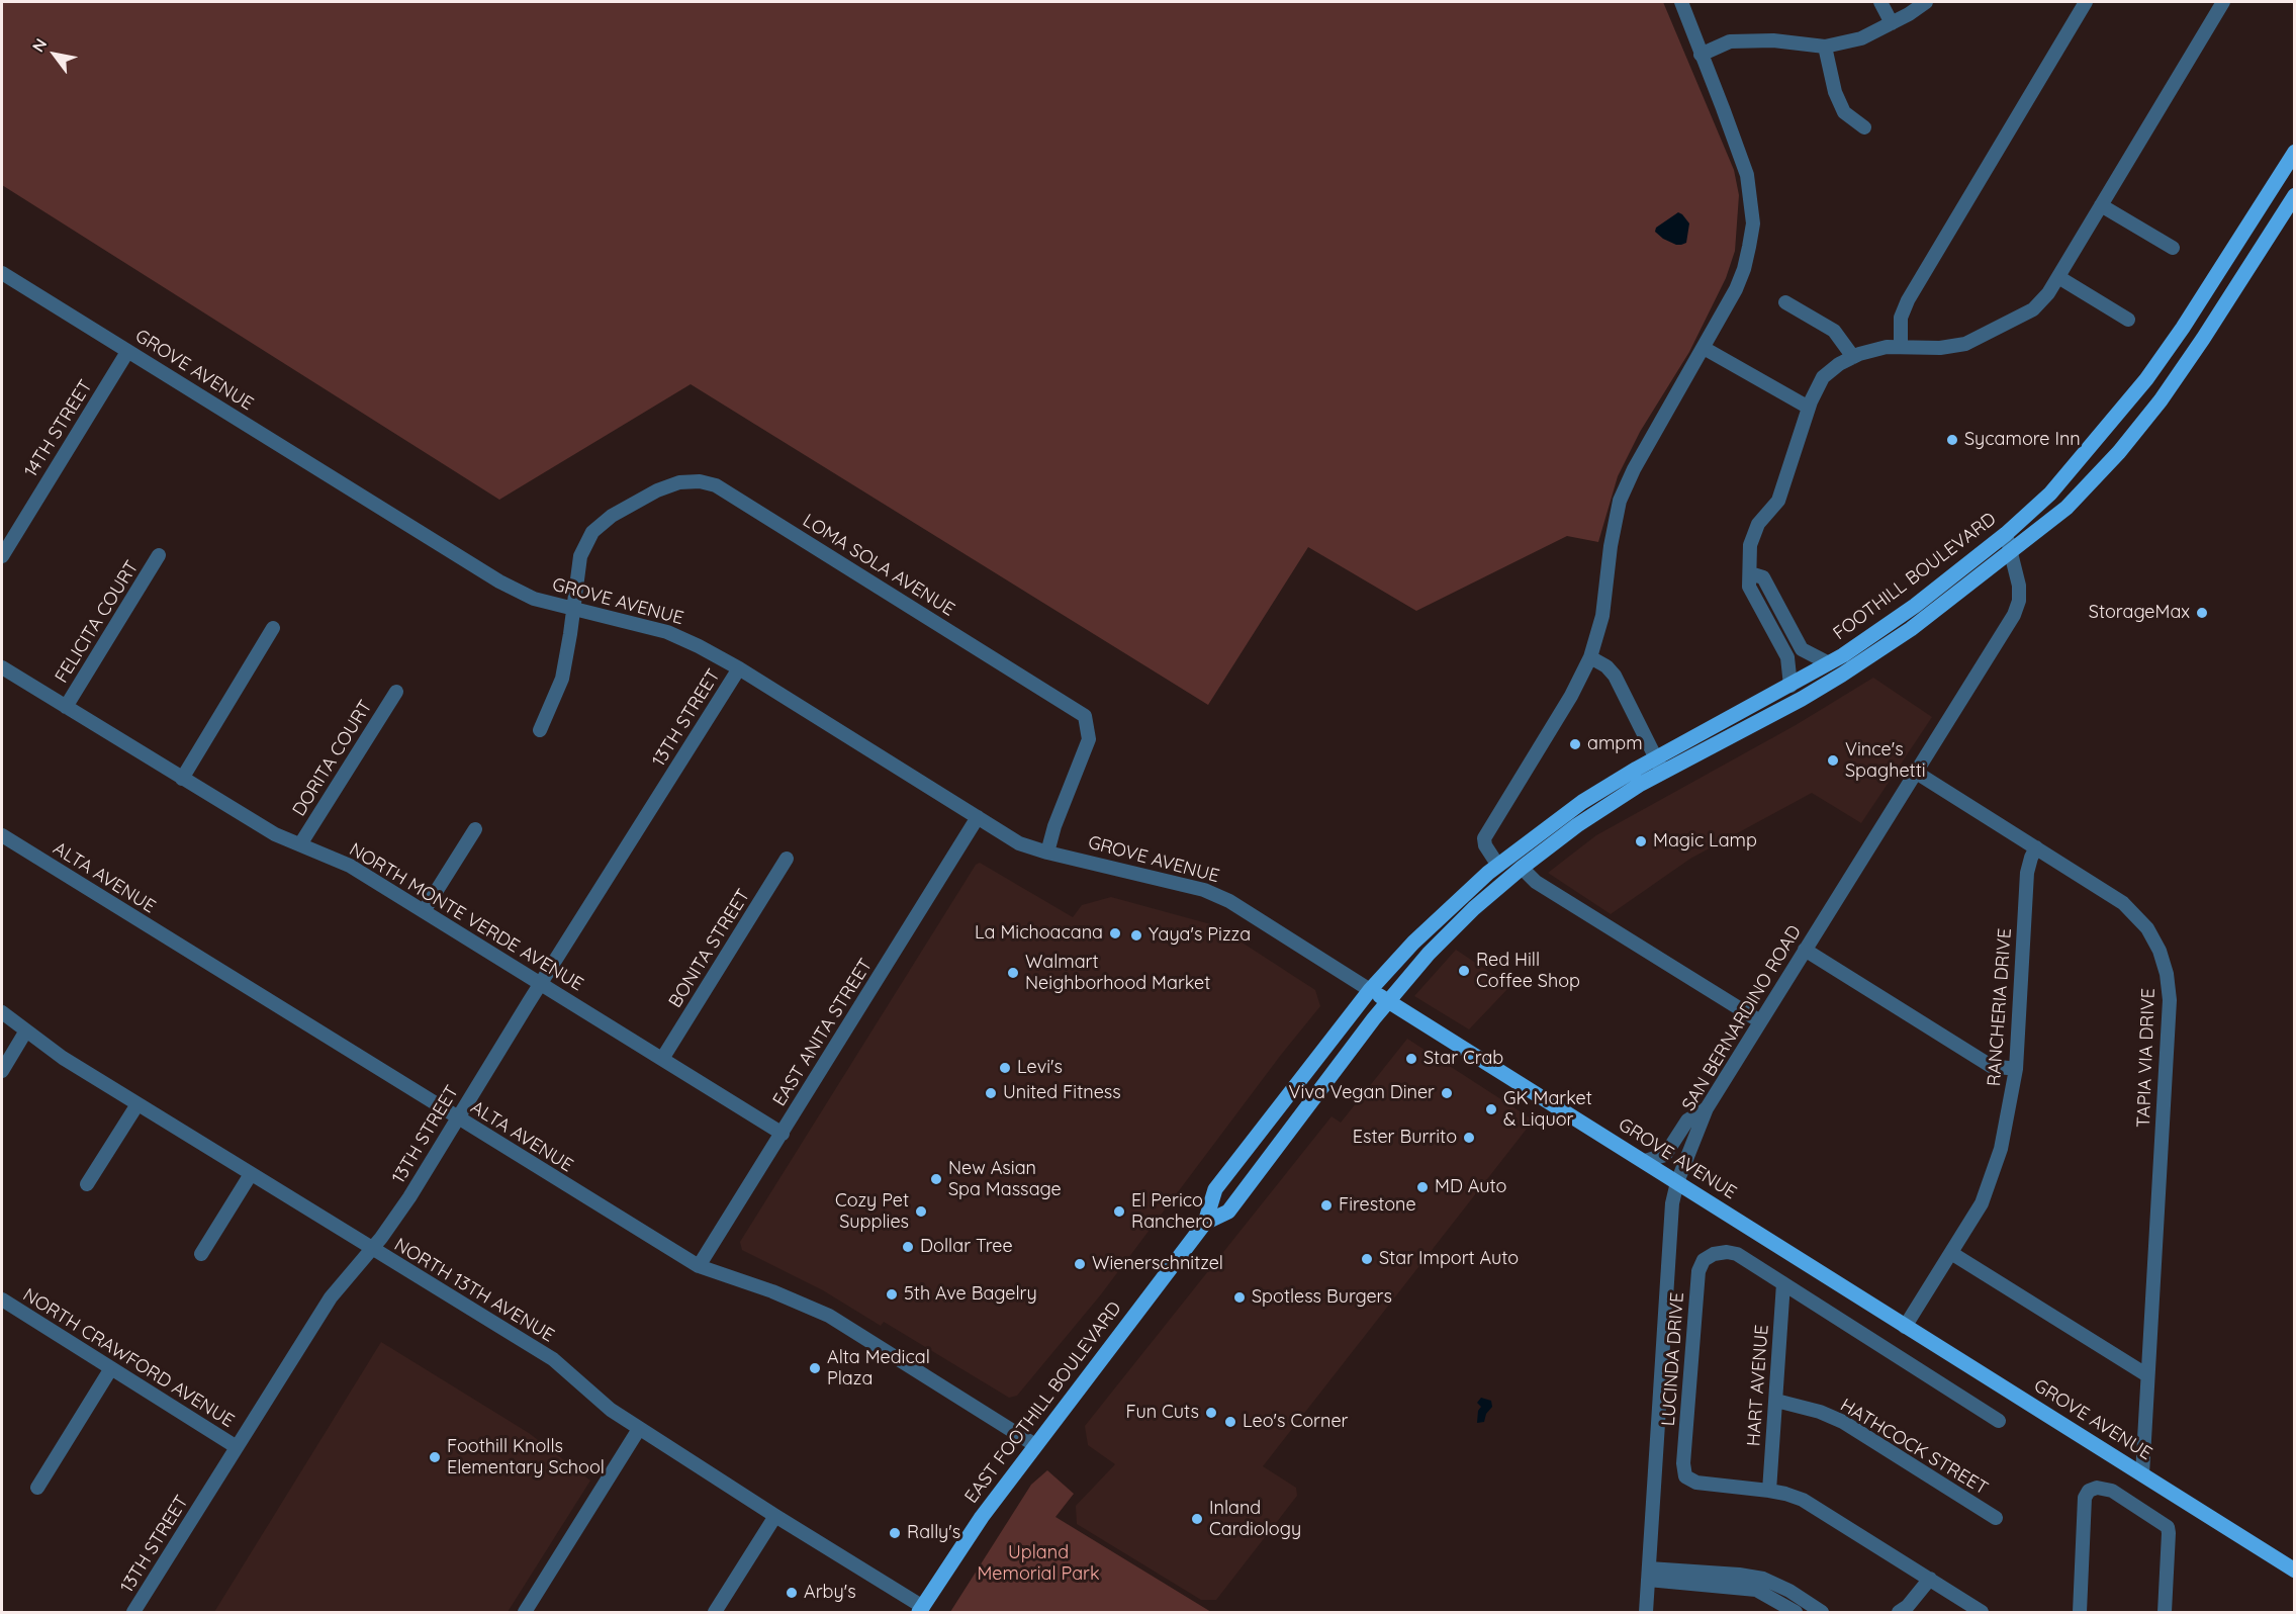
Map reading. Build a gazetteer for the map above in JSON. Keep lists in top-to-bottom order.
{
  "streets": {
    "main road": ["GROVE AVENUE", "FOOTHILL BOULEVARD", "EAST FOOTHILL BOULEVARD"],
    "street": [
      "14TH STREET",
      "LOMA SOLA AVENUE",
      "FELICITA COURT",
      "13TH STREET",
      "DORITA COURT",
      "ALTA AVENUE",
      "NORTH MONTE VERDE AVENUE",
      "BONITA STREET",
      "RANCHERIA DRIVE",
      "SAN BERNARDINO ROAD",
      "EAST ANITA STREET",
      "TAPIA VIA DRIVE",
      "NORTH 13TH AVENUE",
      "NORTH CRAWFORD AVENUE",
      "LUCINDA DRIVE",
      "HART AVENUE",
      "HATHCOCK STREET"
    ]
  },
  "crossings": [
    ["GROVE AVENUE", "14TH STREET"],
    ["GROVE AVENUE", "LOMA SOLA AVENUE"],
    ["GROVE AVENUE", "FOOTHILL BOULEVARD"],
    ["GROVE AVENUE", "13TH STREET"],
    ["GROVE AVENUE", "RANCHERIA DRIVE"],
    ["GROVE AVENUE", "SAN BERNARDINO ROAD"],
    ["GROVE AVENUE", "EAST ANITA STREET"],
    ["GROVE AVENUE", "TAPIA VIA DRIVE"],
    ["GROVE AVENUE", "EAST FOOTHILL BOULEVARD"],
    ["FOOTHILL BOULEVARD", "SAN BERNARDINO ROAD"],
    ["FOOTHILL BOULEVARD", "EAST FOOTHILL BOULEVARD"],
    ["FELICITA COURT", "NORTH MONTE VERDE AVENUE"],
    ["13TH STREET", "ALTA AVENUE"],
    ["13TH STREET", "NORTH MONTE VERDE AVENUE"],
    ["13TH STREET", "NORTH 13TH AVENUE"],
    ["13TH STREET", "NORTH CRAWFORD AVENUE"],
    ["DORITA COURT", "NORTH MONTE VERDE AVENUE"],
    ["ALTA AVENUE", "EAST ANITA STREET"],
    ["ALTA AVENUE", "EAST FOOTHILL BOULEVARD"],
    ["NORTH MONTE VERDE AVENUE", "BONITA STREET"],
    ["NORTH MONTE VERDE AVENUE", "EAST ANITA STREET"],
    ["RANCHERIA DRIVE", "TAPIA VIA DRIVE"],
    ["SAN BERNARDINO ROAD", "TAPIA VIA DRIVE"],
    ["NORTH 13TH AVENUE", "EAST FOOTHILL BOULEVARD"],
    ["LUCINDA DRIVE", "HART AVENUE"],
    ["HART AVENUE", "HATHCOCK STREET"]
  ],
  "parks": ["Upland Memorial Park"],
  "places": [
    "Sycamore Inn",
    "StorageMax",
    "ampm",
    "Vince's Spaghetti",
    "Magic Lamp",
    "La Michoacana",
    "Yaya's Pizza",
    "Red Hill Coffee Shop",
    "Walmart Neighborhood Market",
    "Star Crab",
    "Levi's",
    "United Fitness",
    "Viva Vegan Diner",
    "GK Market & Liquor",
    "Ester Burrito",
    "New Asian Spa Massage",
    "MD Auto",
    "Firestone",
    "Cozy Pet Supplies",
    "El Perico Ranchero",
    "Dollar Tree",
    "Star Import Auto",
    "Wienerschnitzel",
    "5th Ave Bagelry",
    "Spotless Burgers",
    "Alta Medical Plaza",
    "Fun Cuts",
    "Leo's Corner",
    "Foothill Knolls Elementary School",
    "Inland Cardiology",
    "Rally's",
    "Arby's"
  ],
  "north": "top left"
}
